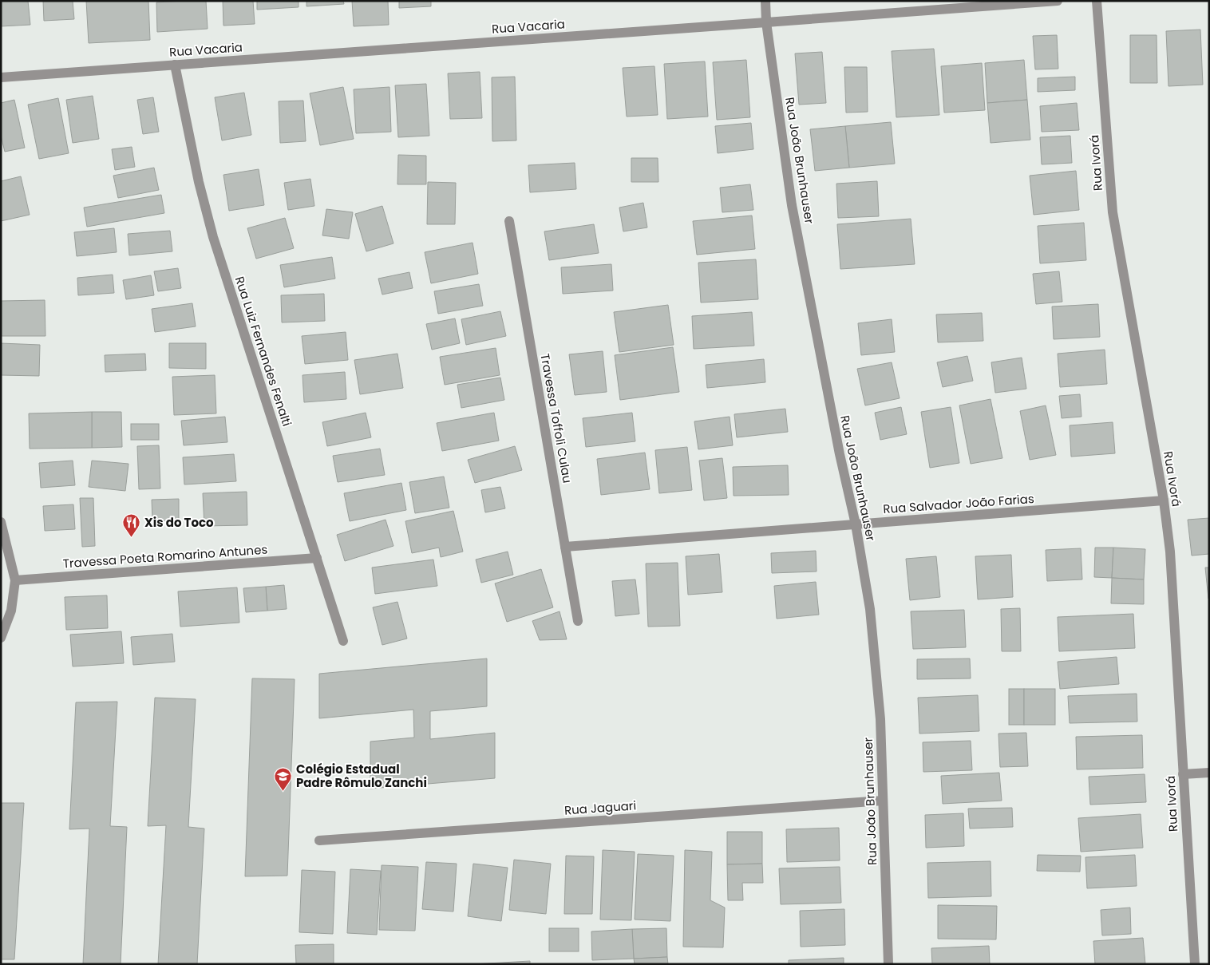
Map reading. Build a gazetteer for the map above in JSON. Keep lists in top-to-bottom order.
{
  "streets": {
    "street": [
      "Rua Vacaria",
      "Rua João Brunhauser",
      "Rua Ivorá",
      "Rua Luiz Fernandes Fenalti",
      "Travessa Toffoli Culau",
      "Rua Salvador João Farias",
      "Travessa Poeta Romarino Antunes",
      "Rua Jaguari"
    ]
  },
  "crossings": [
    ["Rua Vacaria", "Rua João Brunhauser"],
    ["Rua Vacaria", "Rua Luiz Fernandes Fenalti"],
    ["Rua João Brunhauser", "Rua Salvador João Farias"],
    ["Rua João Brunhauser", "Rua Jaguari"],
    ["Rua Ivorá", "Rua Salvador João Farias"],
    ["Rua Luiz Fernandes Fenalti", "Travessa Poeta Romarino Antunes"],
    ["Travessa Toffoli Culau", "Rua Salvador João Farias"]
  ],
  "places": {
    "restaurant": ["Xis do Toco"],
    "school or university": ["Colégio Estadual Padre Rômulo Zanchi"]
  }
}
